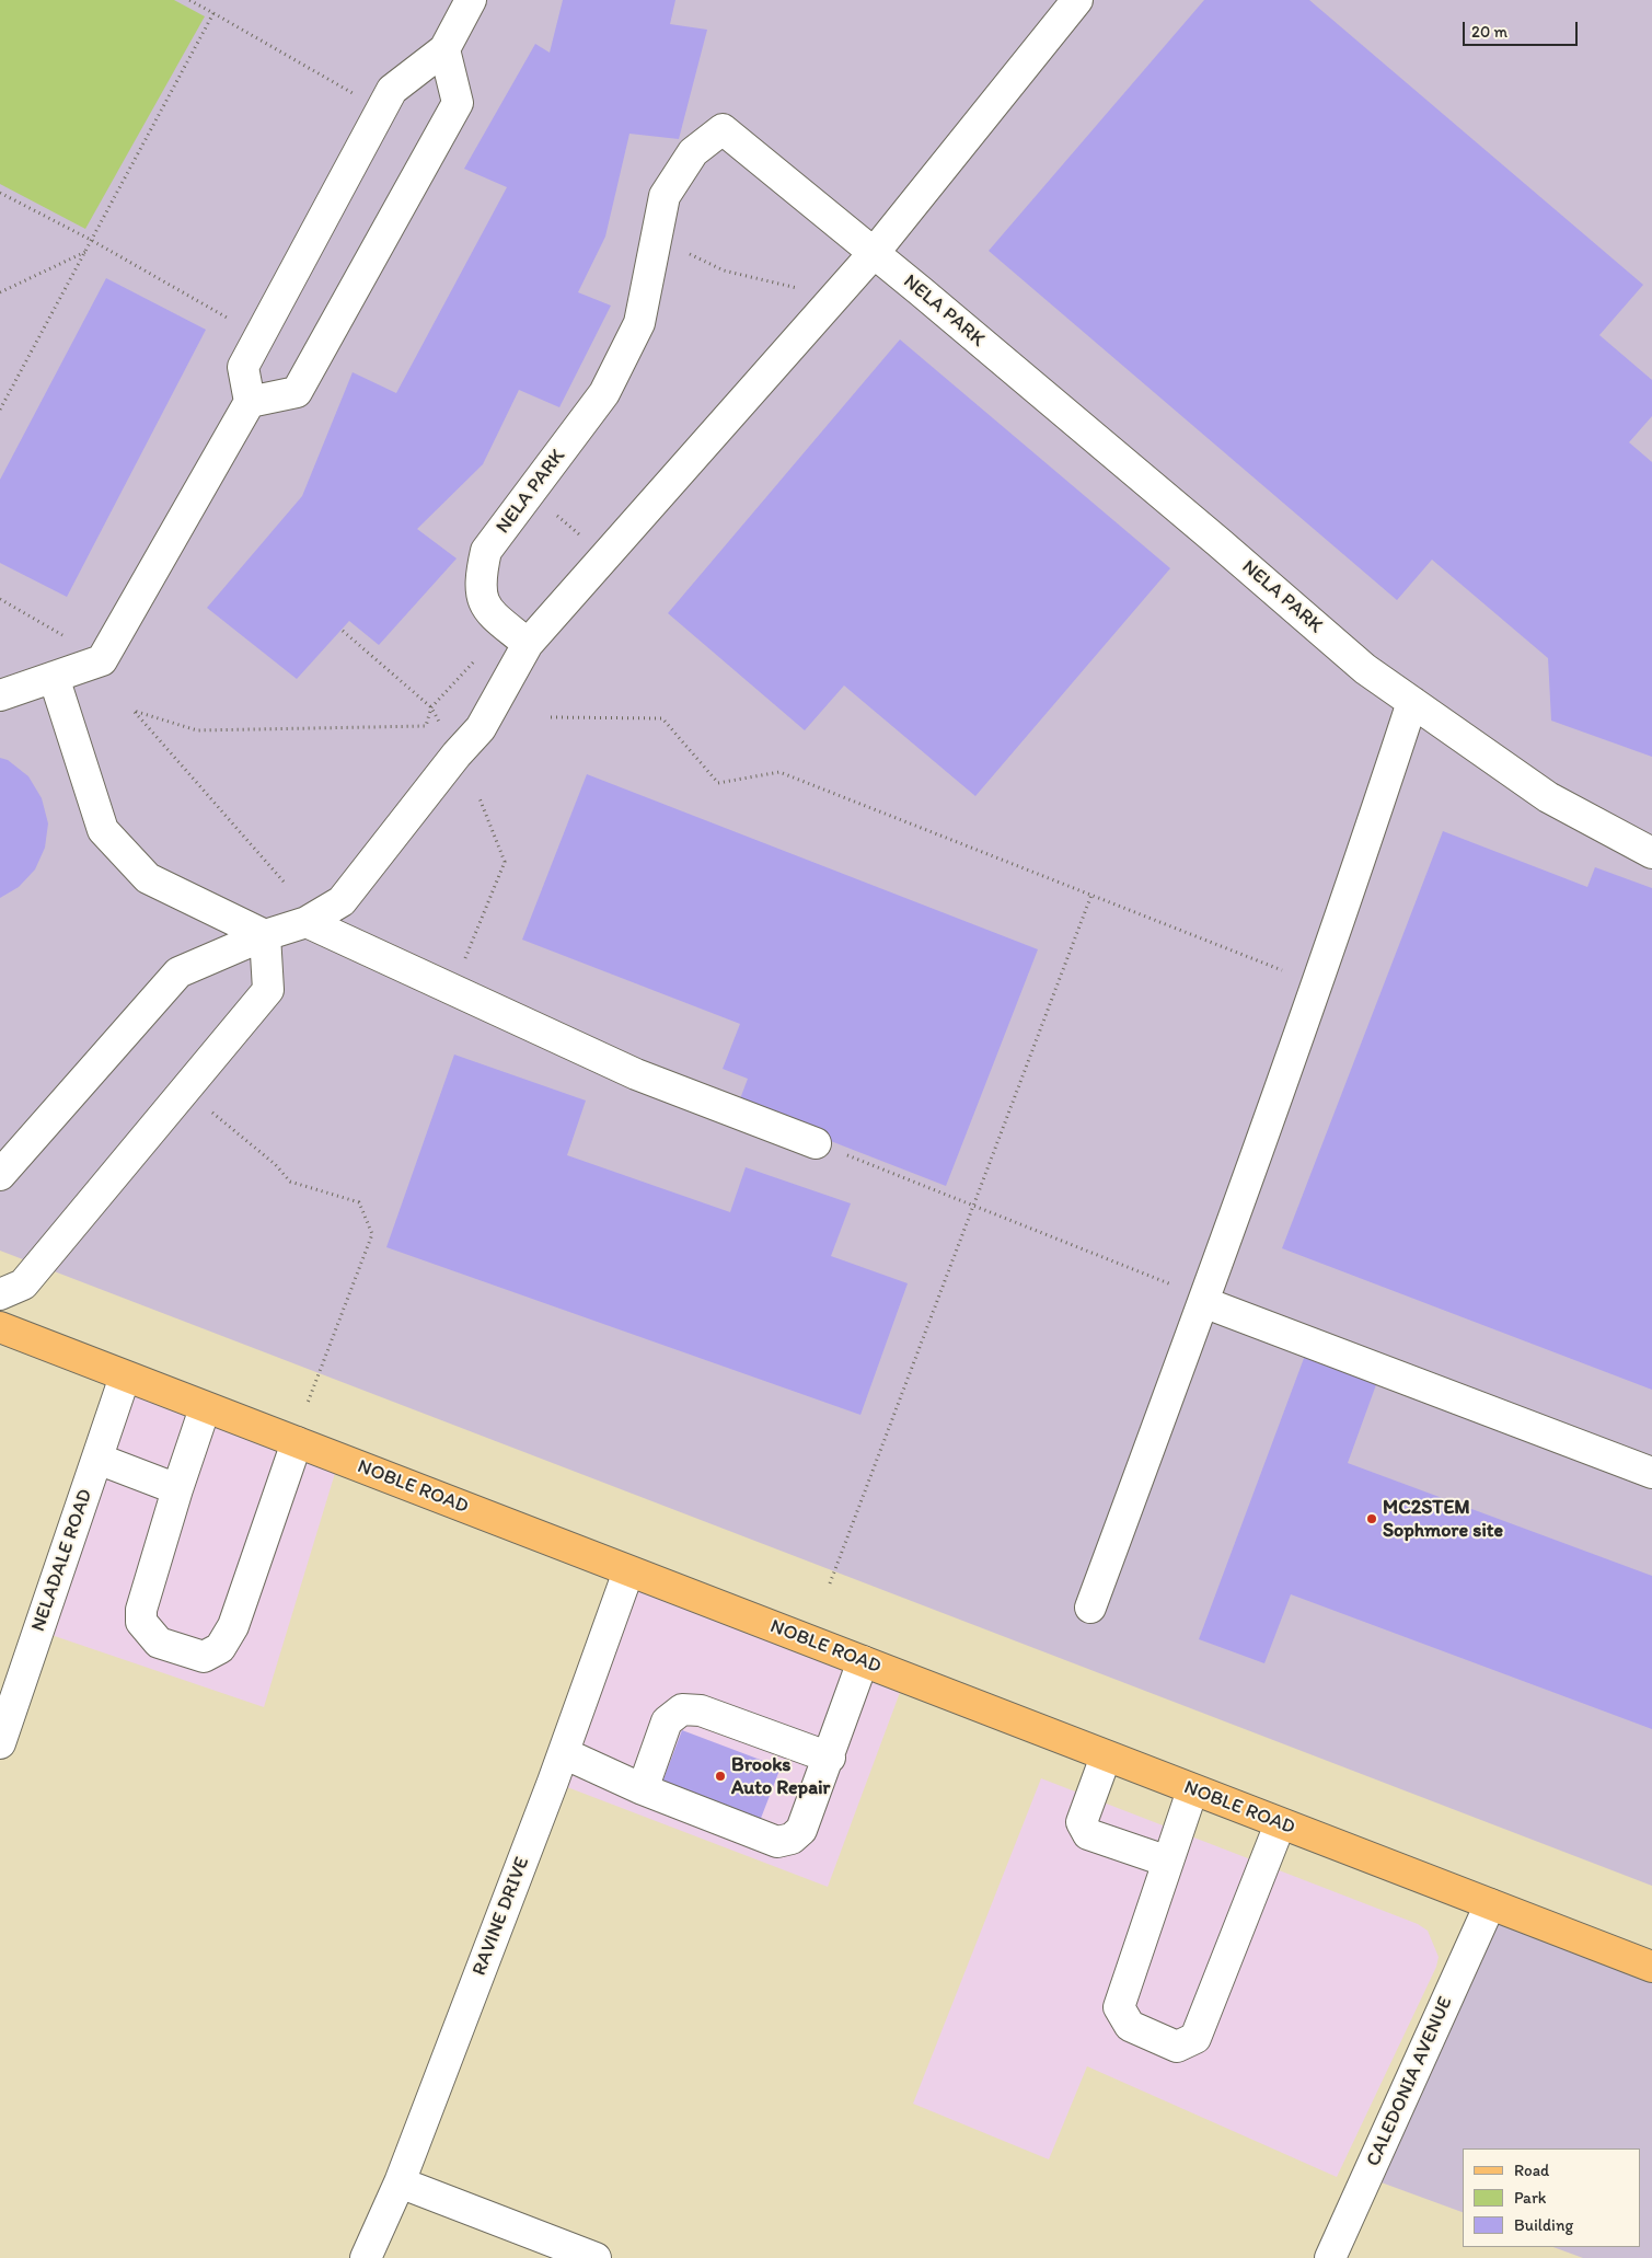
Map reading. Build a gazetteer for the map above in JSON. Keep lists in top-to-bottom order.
{
  "streets": {
    "main road": ["NOBLE ROAD"],
    "street": [
      "NELA PARK",
      "NELADALE ROAD",
      "RAVINE DRIVE",
      "CALEDONIA AVENUE"
    ]
  },
  "crossings": [
    ["NOBLE ROAD", "NELADALE ROAD"],
    ["NOBLE ROAD", "RAVINE DRIVE"],
    ["NOBLE ROAD", "CALEDONIA AVENUE"]
  ],
  "places": ["MC2STEM Sophmore site", "Brooks Auto Repair"],
  "legend": ["Road", "Park", "Building"],
  "scale_bar": "20 m"
}
